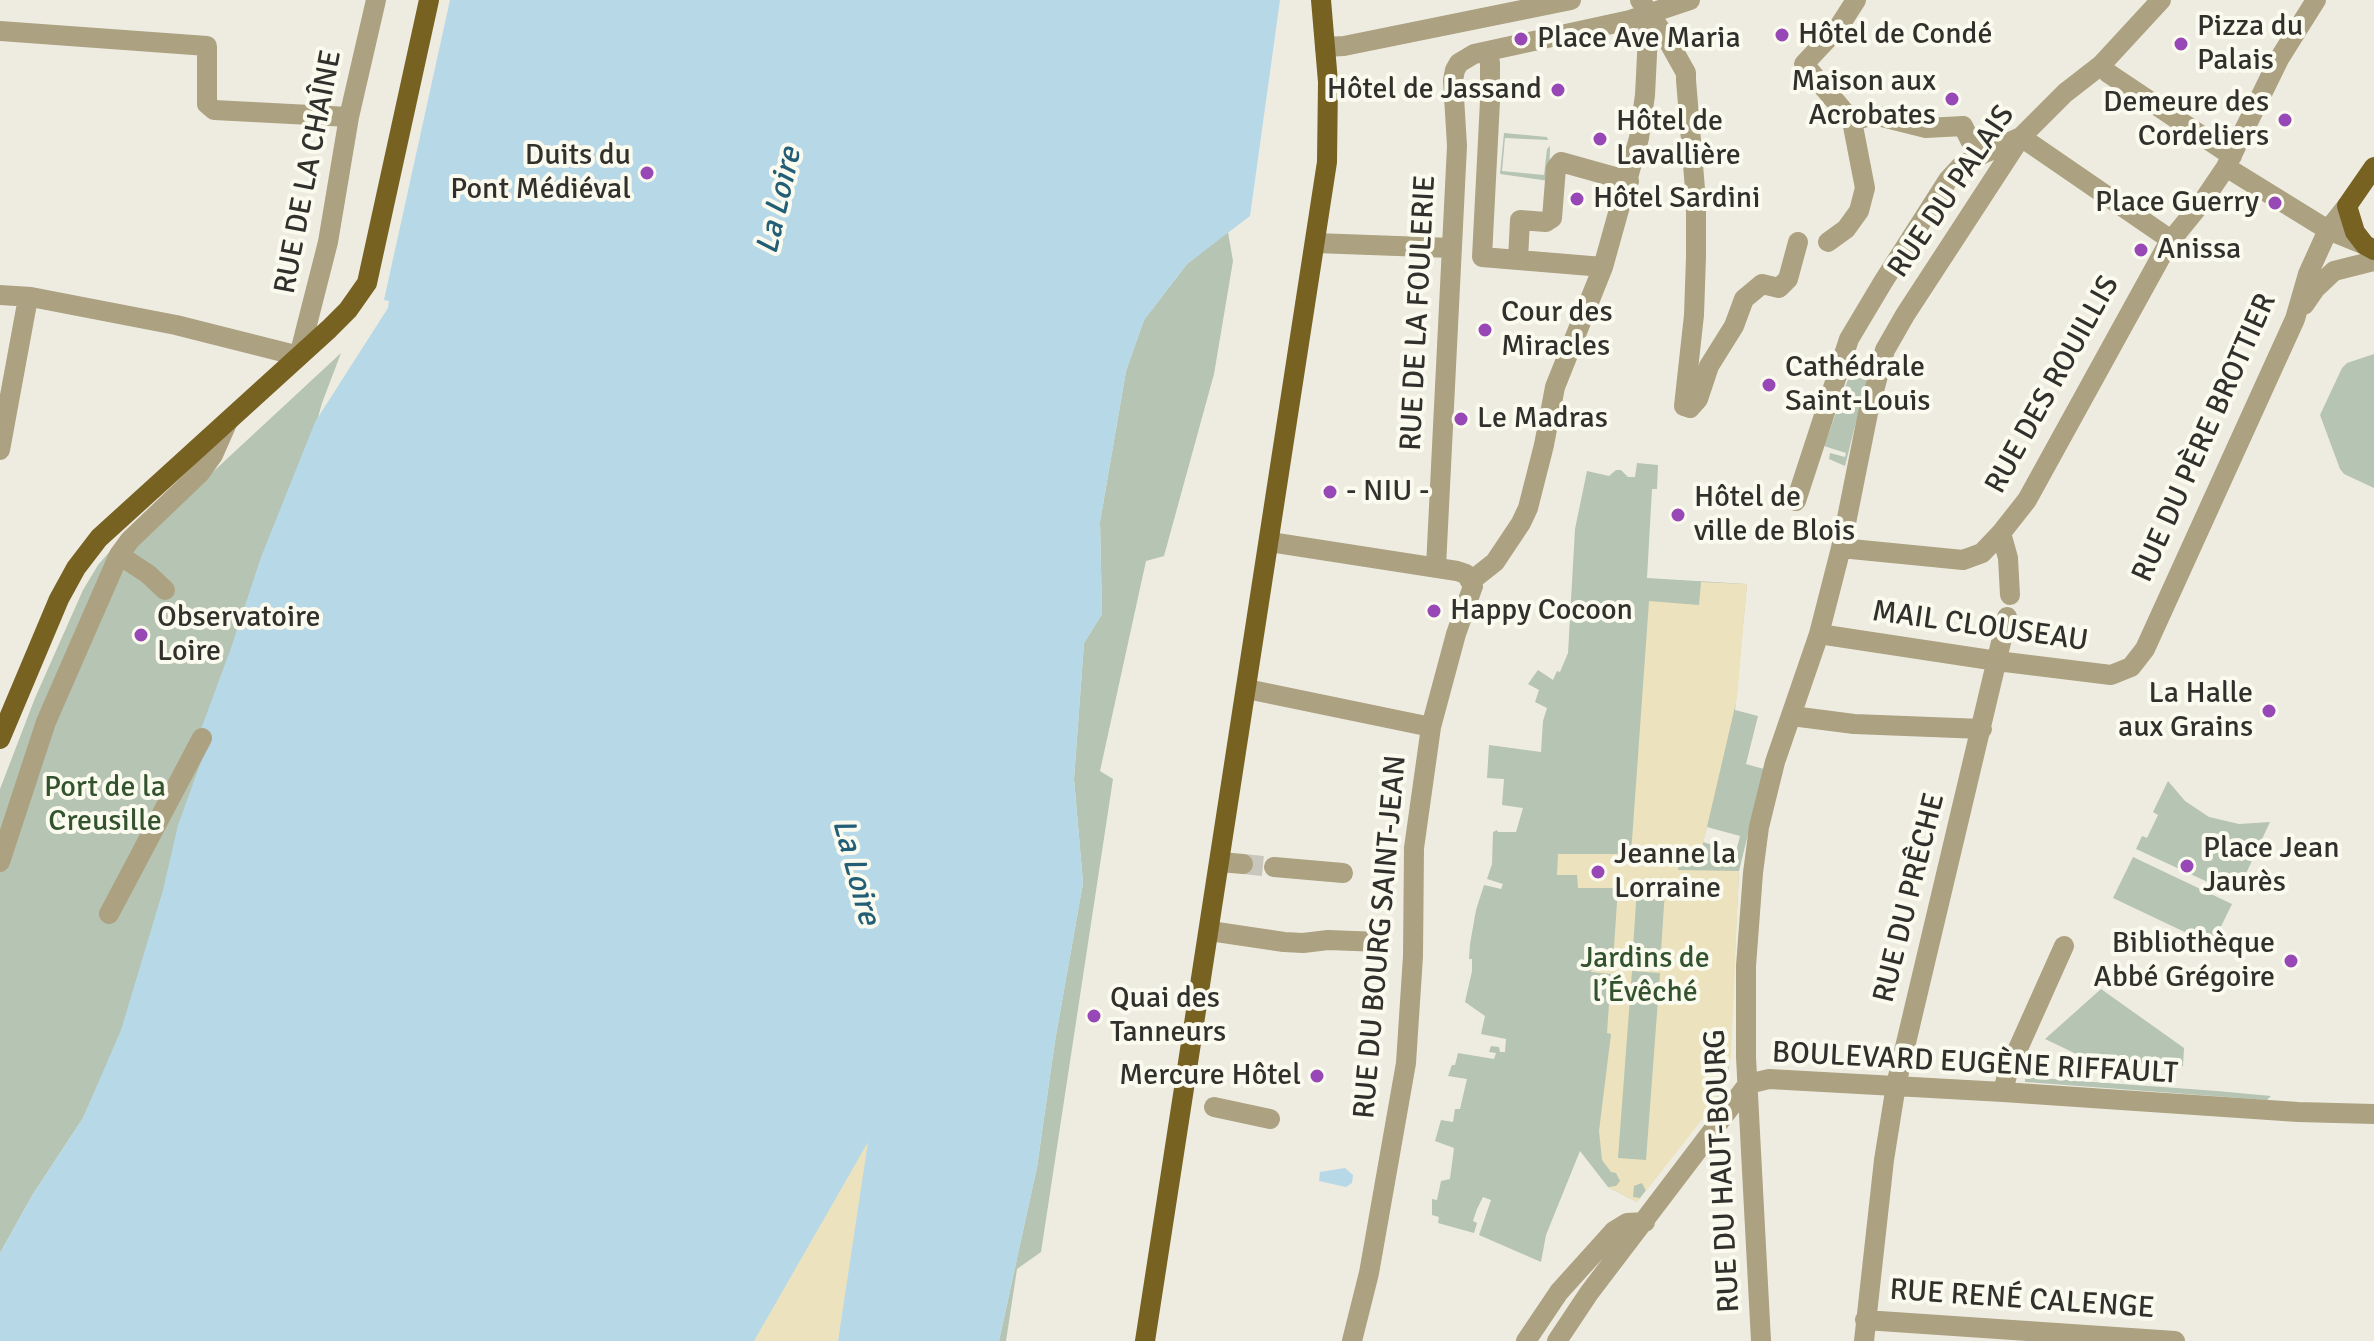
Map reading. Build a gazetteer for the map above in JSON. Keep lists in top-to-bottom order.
{
  "streets": {
    "street": [
      "RUE DE LA CHAÎNE",
      "RUE DU PALAIS",
      "RUE DE LA FOULERIE",
      "RUE DES ROUILLIS",
      "RUE DU PÈRE BROTTIER",
      "MAIL CLOUSEAU",
      "RUE DU PRÊCHE",
      "RUE DU BOURG SAINT-JEAN",
      "BOULEVARD EUGÈNE RIFFAULT",
      "RUE DU HAUT-BOURG",
      "RUE RENÉ CALENGE"
    ]
  },
  "crossings": [
    ["RUE DU PALAIS", "RUE DES ROUILLIS"],
    ["RUE DU PALAIS", "RUE DU HAUT-BOURG"],
    ["RUE DES ROUILLIS", "RUE DU HAUT-BOURG"],
    ["RUE DU PÈRE BROTTIER", "MAIL CLOUSEAU"],
    ["MAIL CLOUSEAU", "RUE DU PRÊCHE"],
    ["MAIL CLOUSEAU", "RUE DU HAUT-BOURG"],
    ["RUE DU PRÊCHE", "BOULEVARD EUGÈNE RIFFAULT"],
    ["RUE DU PRÊCHE", "RUE RENÉ CALENGE"],
    ["BOULEVARD EUGÈNE RIFFAULT", "RUE DU HAUT-BOURG"]
  ],
  "water": ["La Loire"],
  "parks": ["Port de la Creusille", "Jardins de l’Évêché"],
  "places": [
    "Hôtel de Condé",
    "Place Ave Maria",
    "Pizza du Palais",
    "Hôtel de Jassand",
    "Maison aux Acrobates",
    "Demeure des Cordeliers",
    "Hôtel de Lavallière",
    "Duits du Pont Médiéval",
    "Hôtel Sardini",
    "Place Guerry",
    "Anissa",
    "Cour des Miracles",
    "Cathédrale Saint-Louis",
    "Le Madras",
    "‑ NIU ‑",
    "Hôtel de ville de Blois",
    "Happy Cocoon",
    "Observatoire Loire",
    "La Halle aux Grains",
    "Place Jean Jaurès",
    "Jeanne la Lorraine",
    "Bibliothèque Abbé Grégoire",
    "Quai des Tanneurs",
    "Mercure Hôtel"
  ]
}
